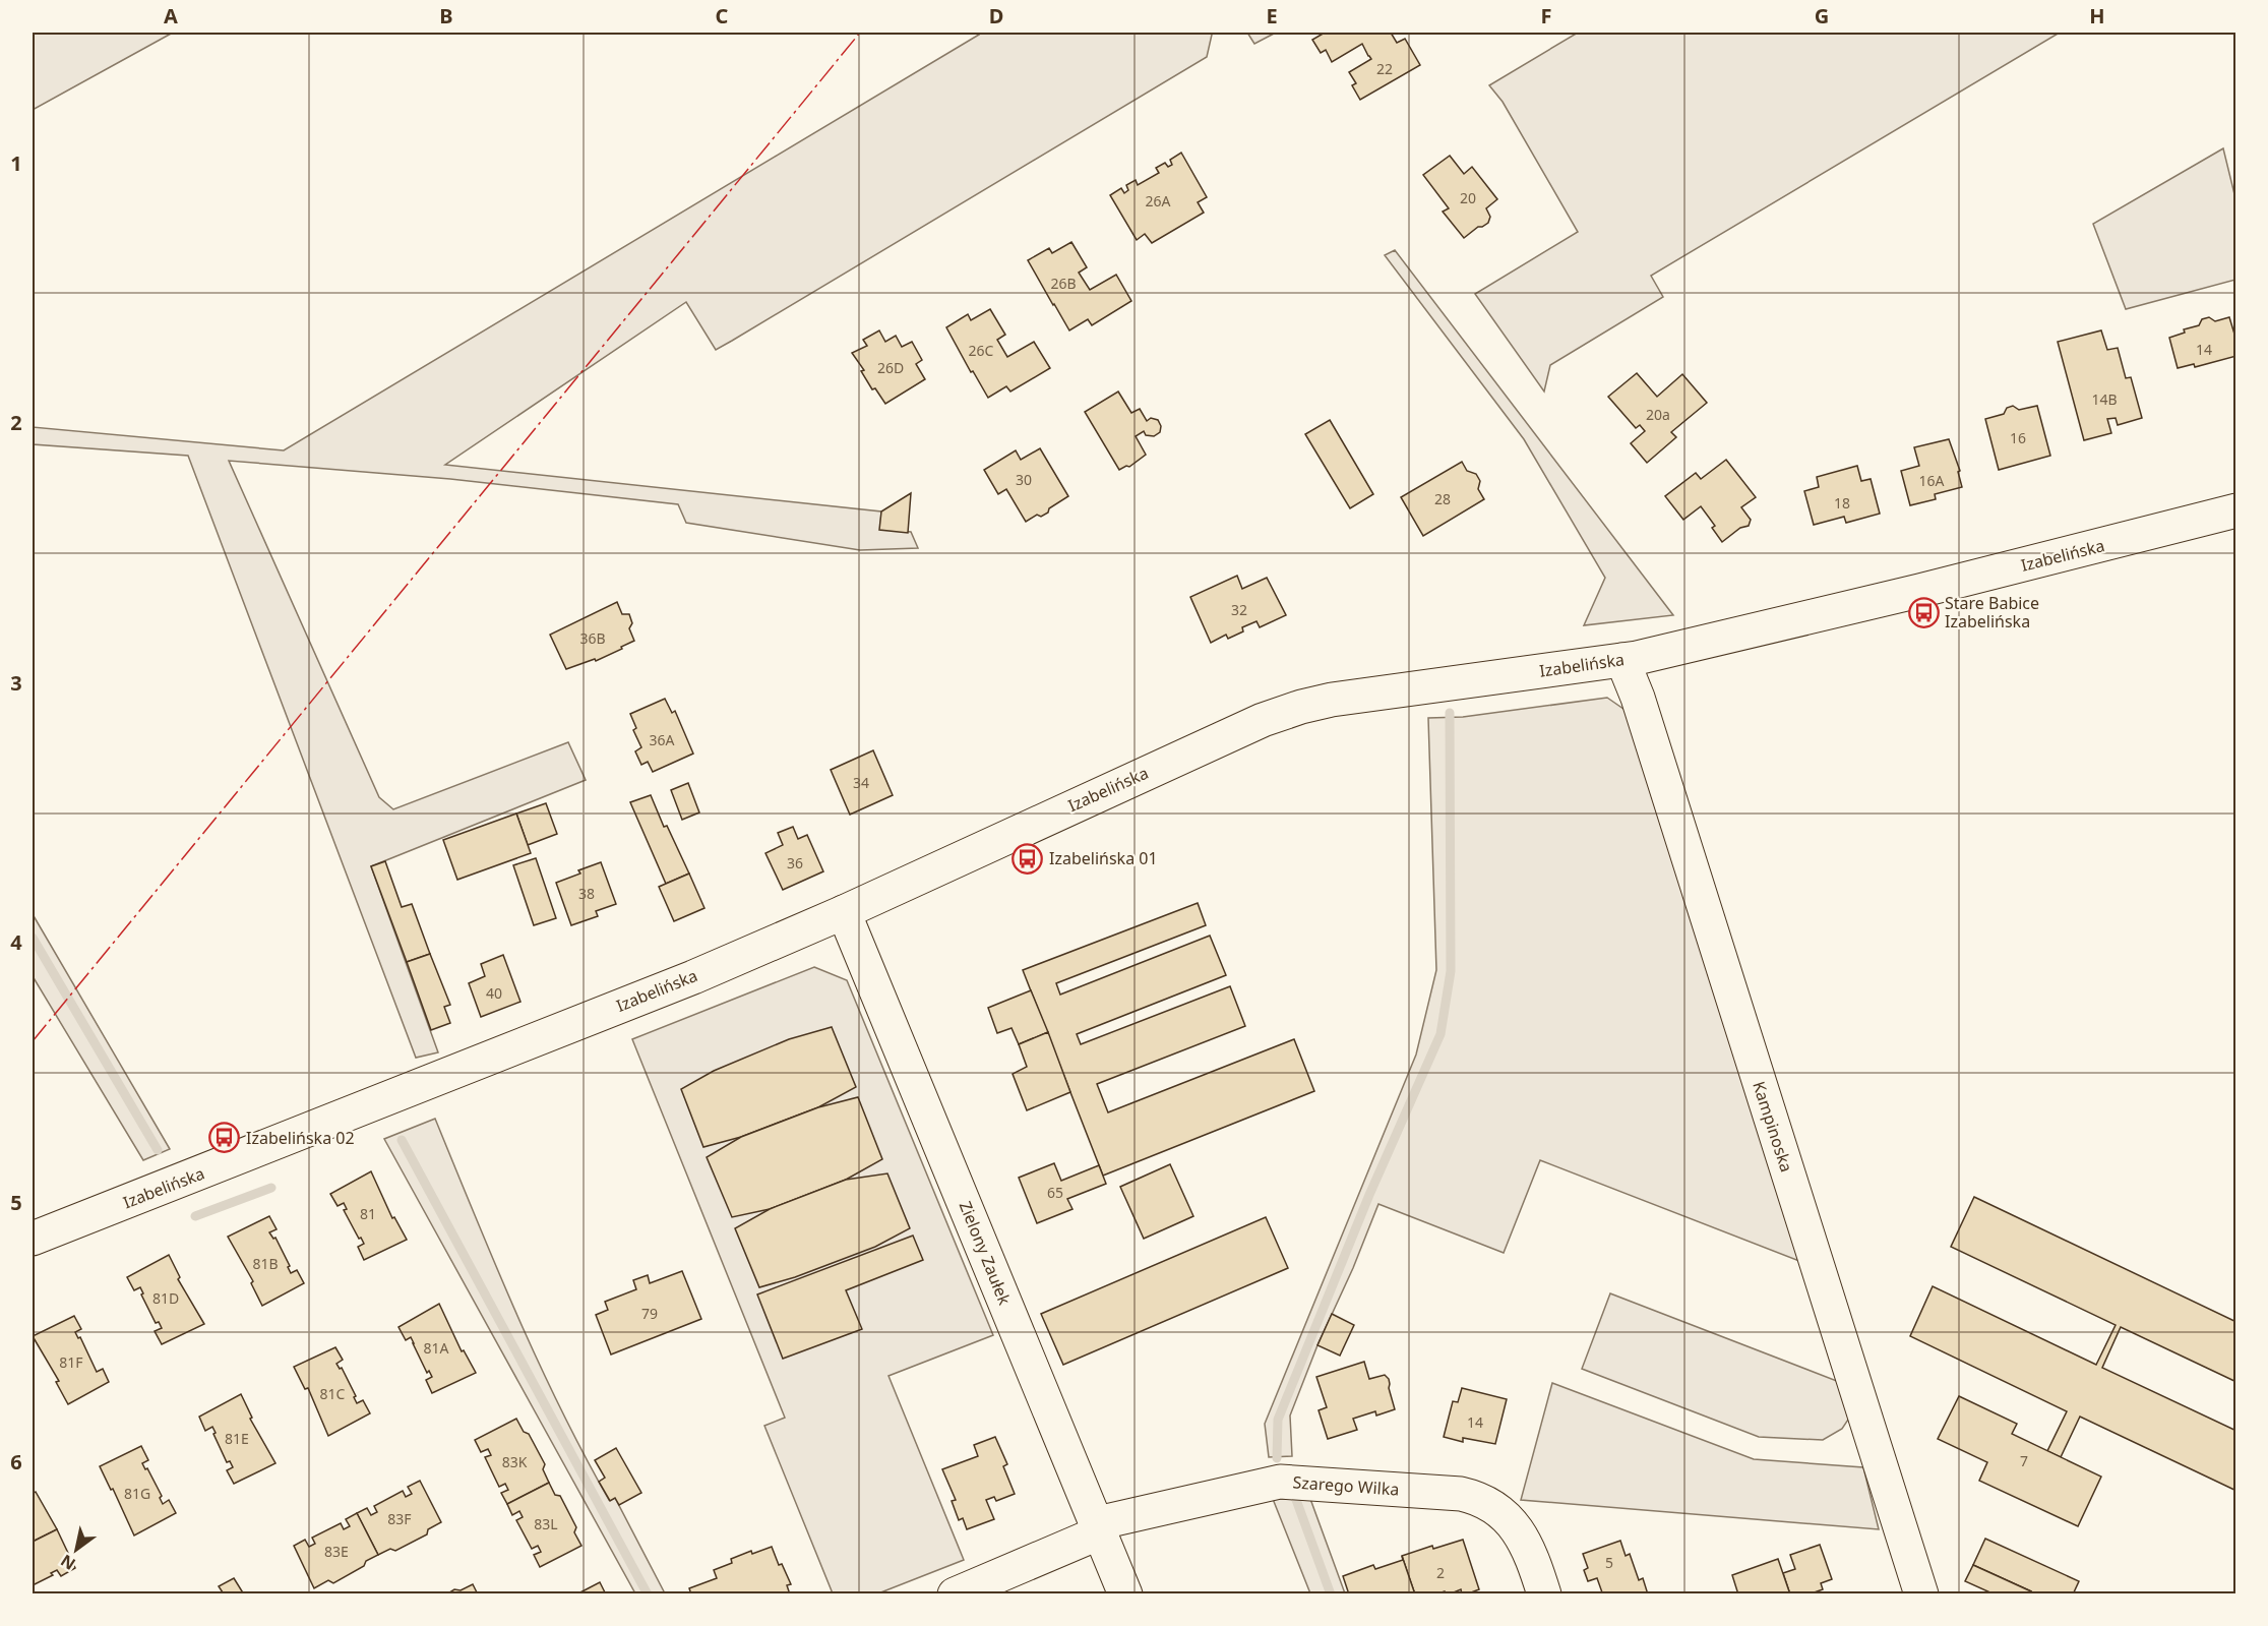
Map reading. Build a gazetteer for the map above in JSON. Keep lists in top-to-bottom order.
{
  "streets": {
    "street": [
      "Izabelińska",
      "Kampinoska",
      "Zielony Zaułek",
      "Szarego Wilka"
    ]
  },
  "crossings": [
    ["Izabelińska", "Kampinoska"],
    ["Izabelińska", "Zielony Zaułek"],
    ["Zielony Zaułek", "Szarego Wilka"]
  ],
  "places": {
    "bus stop": ["Stare Babice Izabelińska", "Izabelińska 01", "Izabelińska 02"]
  },
  "house_numbers": [
    "22",
    "20",
    "26A",
    "26B",
    "14",
    "26C",
    "26D",
    "14B",
    "20a",
    "16",
    "30",
    "16A",
    "28",
    "18",
    "32",
    "36B",
    "36A",
    "34",
    "36",
    "38",
    "40",
    "65",
    "81",
    "81B",
    "81D",
    "79",
    "81A",
    "81F",
    "81C",
    "14",
    "81E",
    "7",
    "83K",
    "81G",
    "83F",
    "83L",
    "83E",
    "5",
    "2"
  ],
  "north": "bottom left",
  "grid": {
    "columns": [
      "A",
      "B",
      "C",
      "D",
      "E",
      "F",
      "G",
      "H"
    ],
    "rows": [
      "1",
      "2",
      "3",
      "4",
      "5",
      "6"
    ]
  }
}
